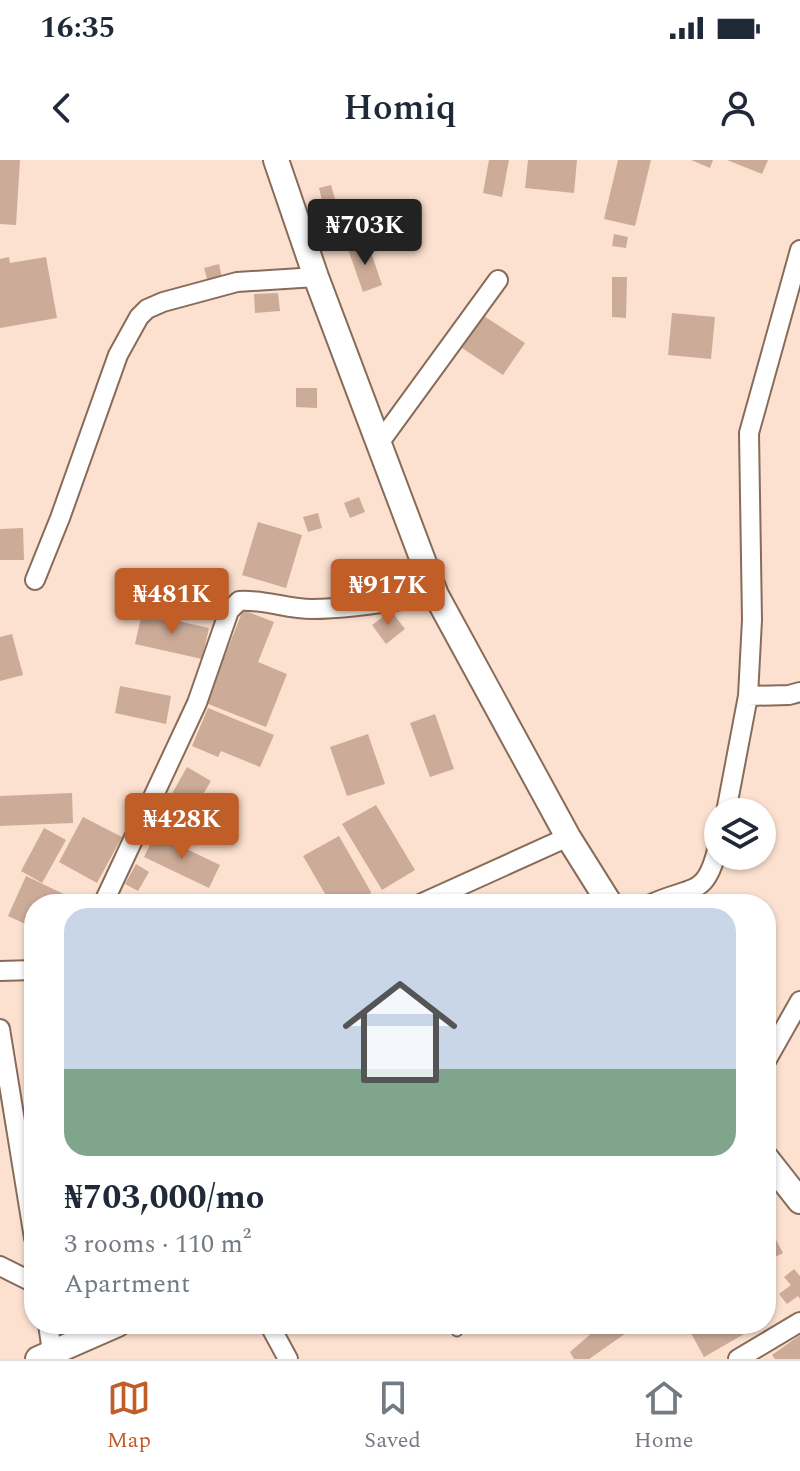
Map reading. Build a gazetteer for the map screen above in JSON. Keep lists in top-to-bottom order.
{
  "page": {
    "status": "16:35",
    "header": "Homiq",
    "price": [
      "₦703K",
      "₦917K",
      "₦481K",
      "₦428K"
    ],
    "list": [
      {
        "name": "₦703,000/mo",
        "note": "3 rooms · 110 m² · Apartment"
      }
    ],
    "tabs": ["Map", "Saved", "Home"]
  }
}
